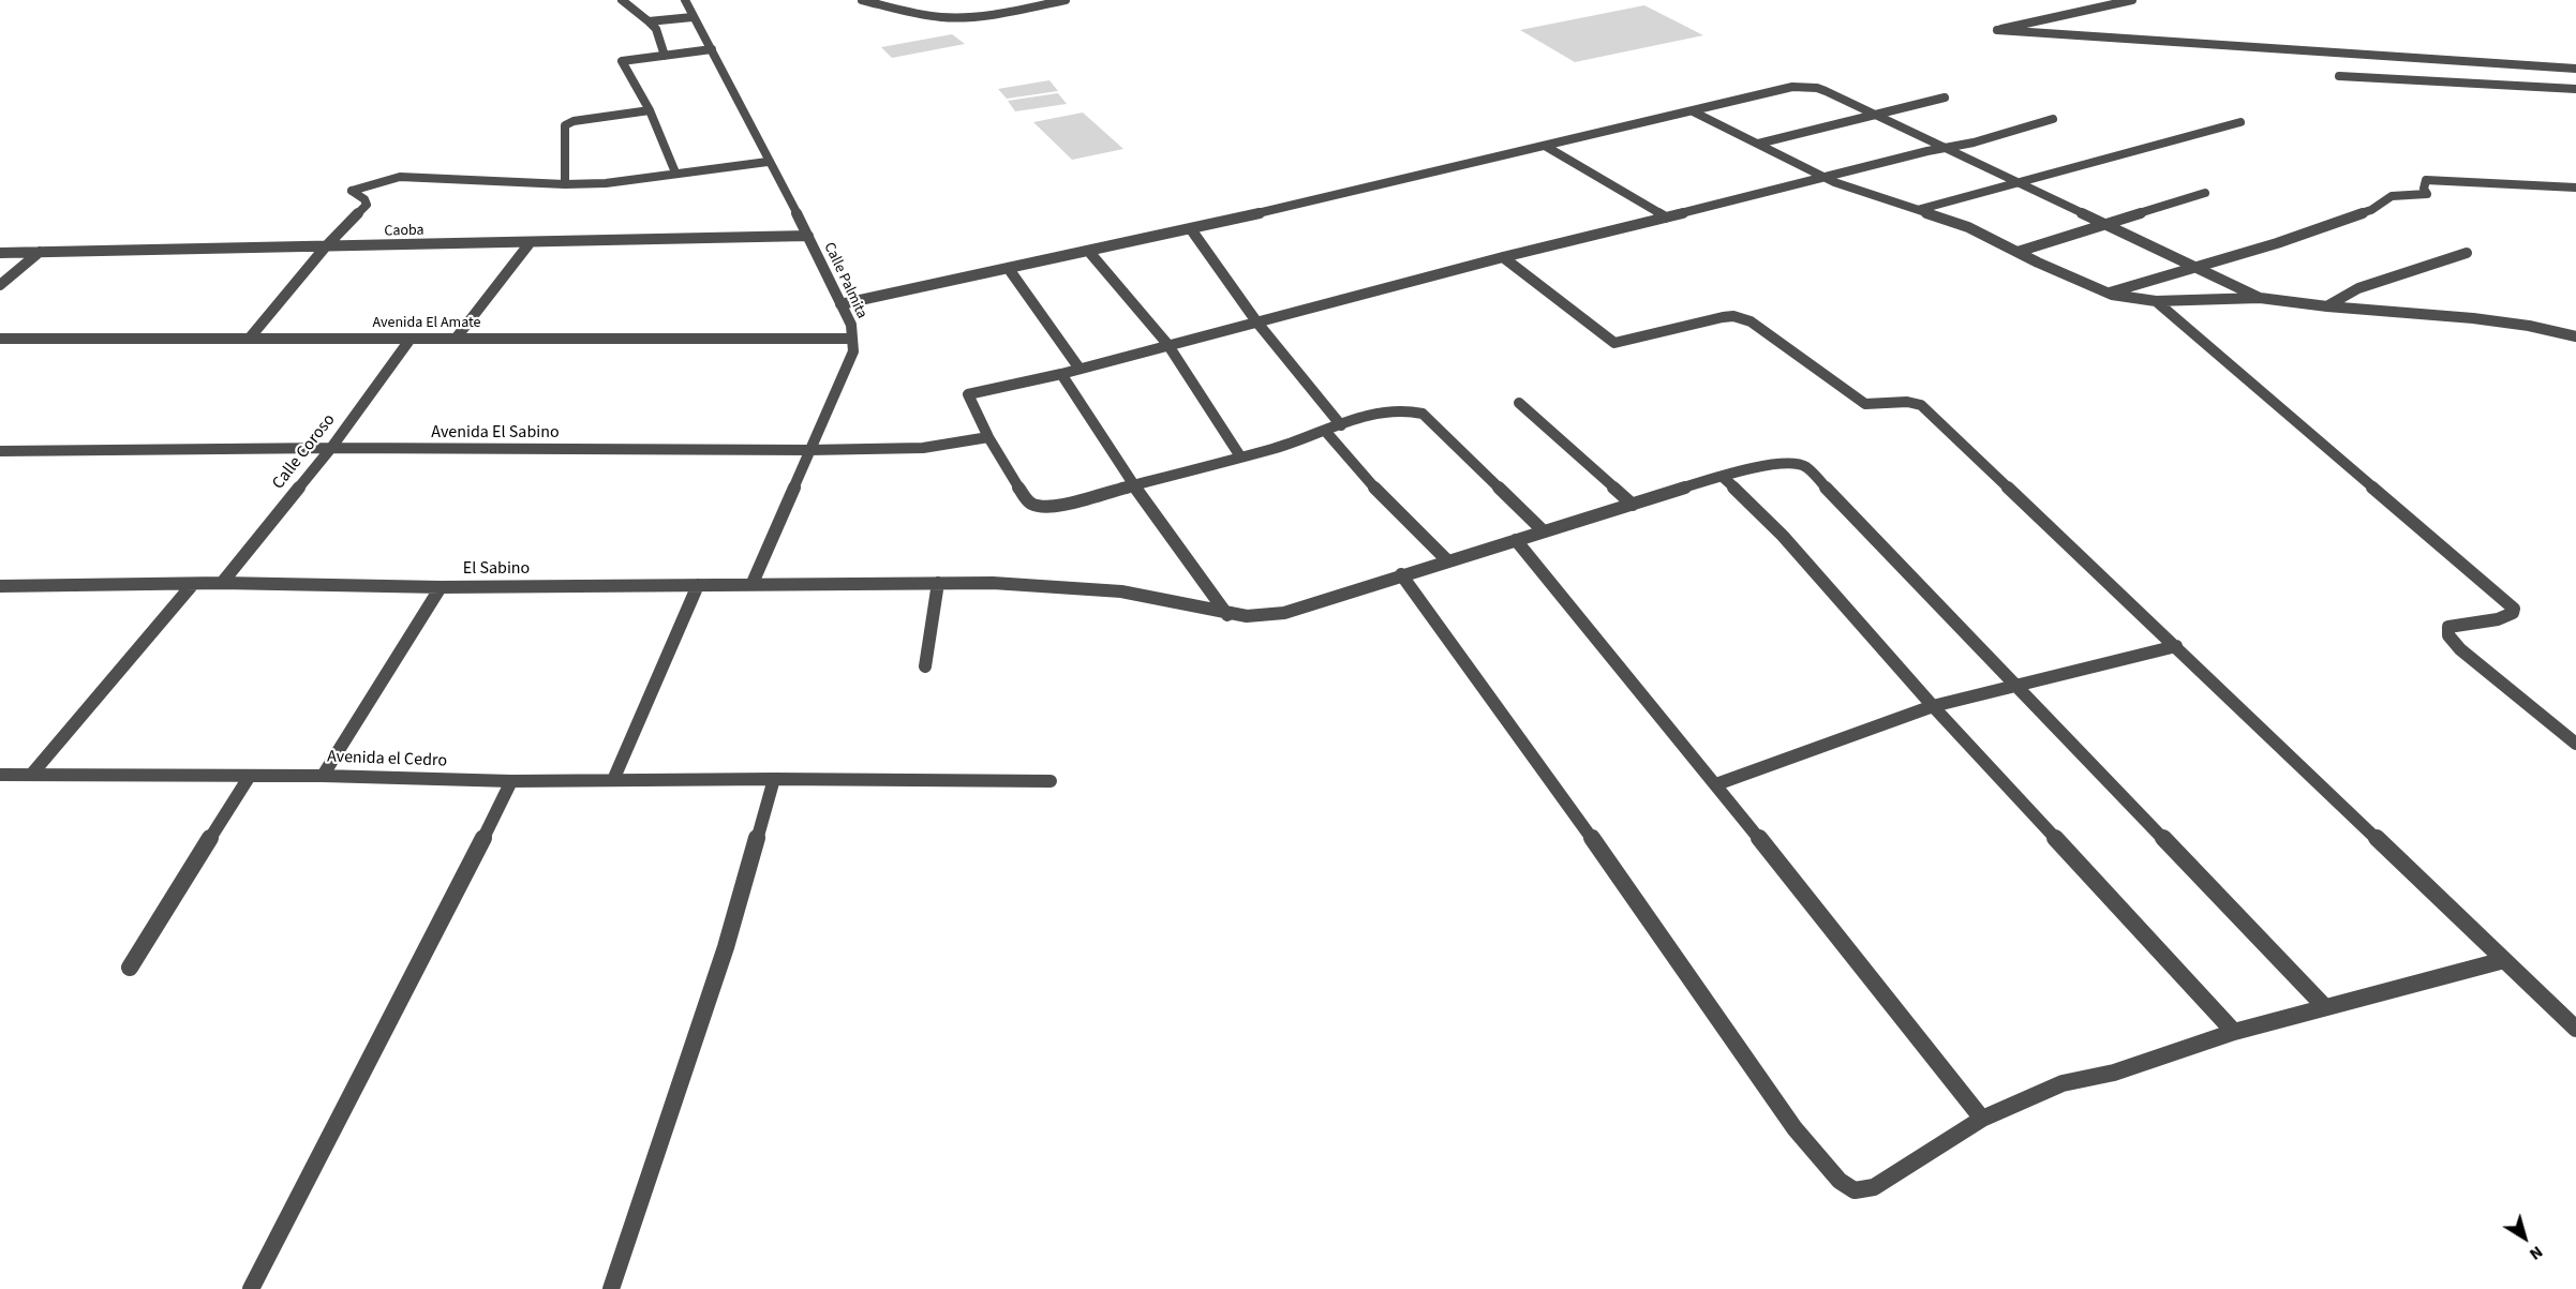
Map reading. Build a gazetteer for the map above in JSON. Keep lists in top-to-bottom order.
{
  "streets": {
    "street": [
      "Caoba",
      "Calle Palmita",
      "Avenida El Amate",
      "Avenida El Sabino",
      "Calle Coroso",
      "El Sabino",
      "Avenida el Cedro"
    ]
  },
  "crossings": [
    ["Caoba", "Calle Palmita"],
    ["Calle Palmita", "Avenida El Amate"],
    ["Calle Palmita", "Avenida El Sabino"],
    ["Calle Palmita", "El Sabino"],
    ["Avenida El Amate", "Calle Coroso"],
    ["Avenida El Sabino", "Calle Coroso"],
    ["Calle Coroso", "El Sabino"]
  ],
  "north": "bottom right"
}
